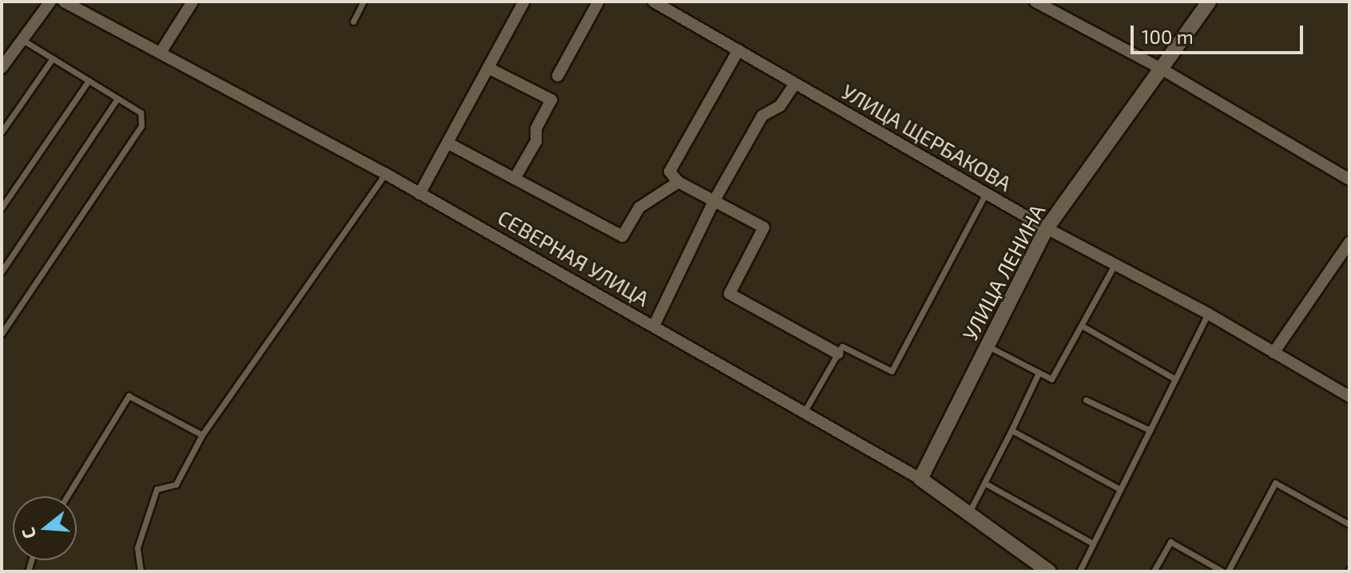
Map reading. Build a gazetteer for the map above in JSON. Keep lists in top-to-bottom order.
{
  "streets": {
    "street": ["УЛИЦА ЩЕРБАКОВА", "СЕВЕРНАЯ УЛИЦА", "УЛИЦА ЛЕНИНА"]
  },
  "crossings": [
    ["УЛИЦА ЩЕРБАКОВА", "УЛИЦА ЛЕНИНА"],
    ["СЕВЕРНАЯ УЛИЦА", "УЛИЦА ЛЕНИНА"]
  ],
  "scale_bar": "100 m",
  "north": "left"
}
